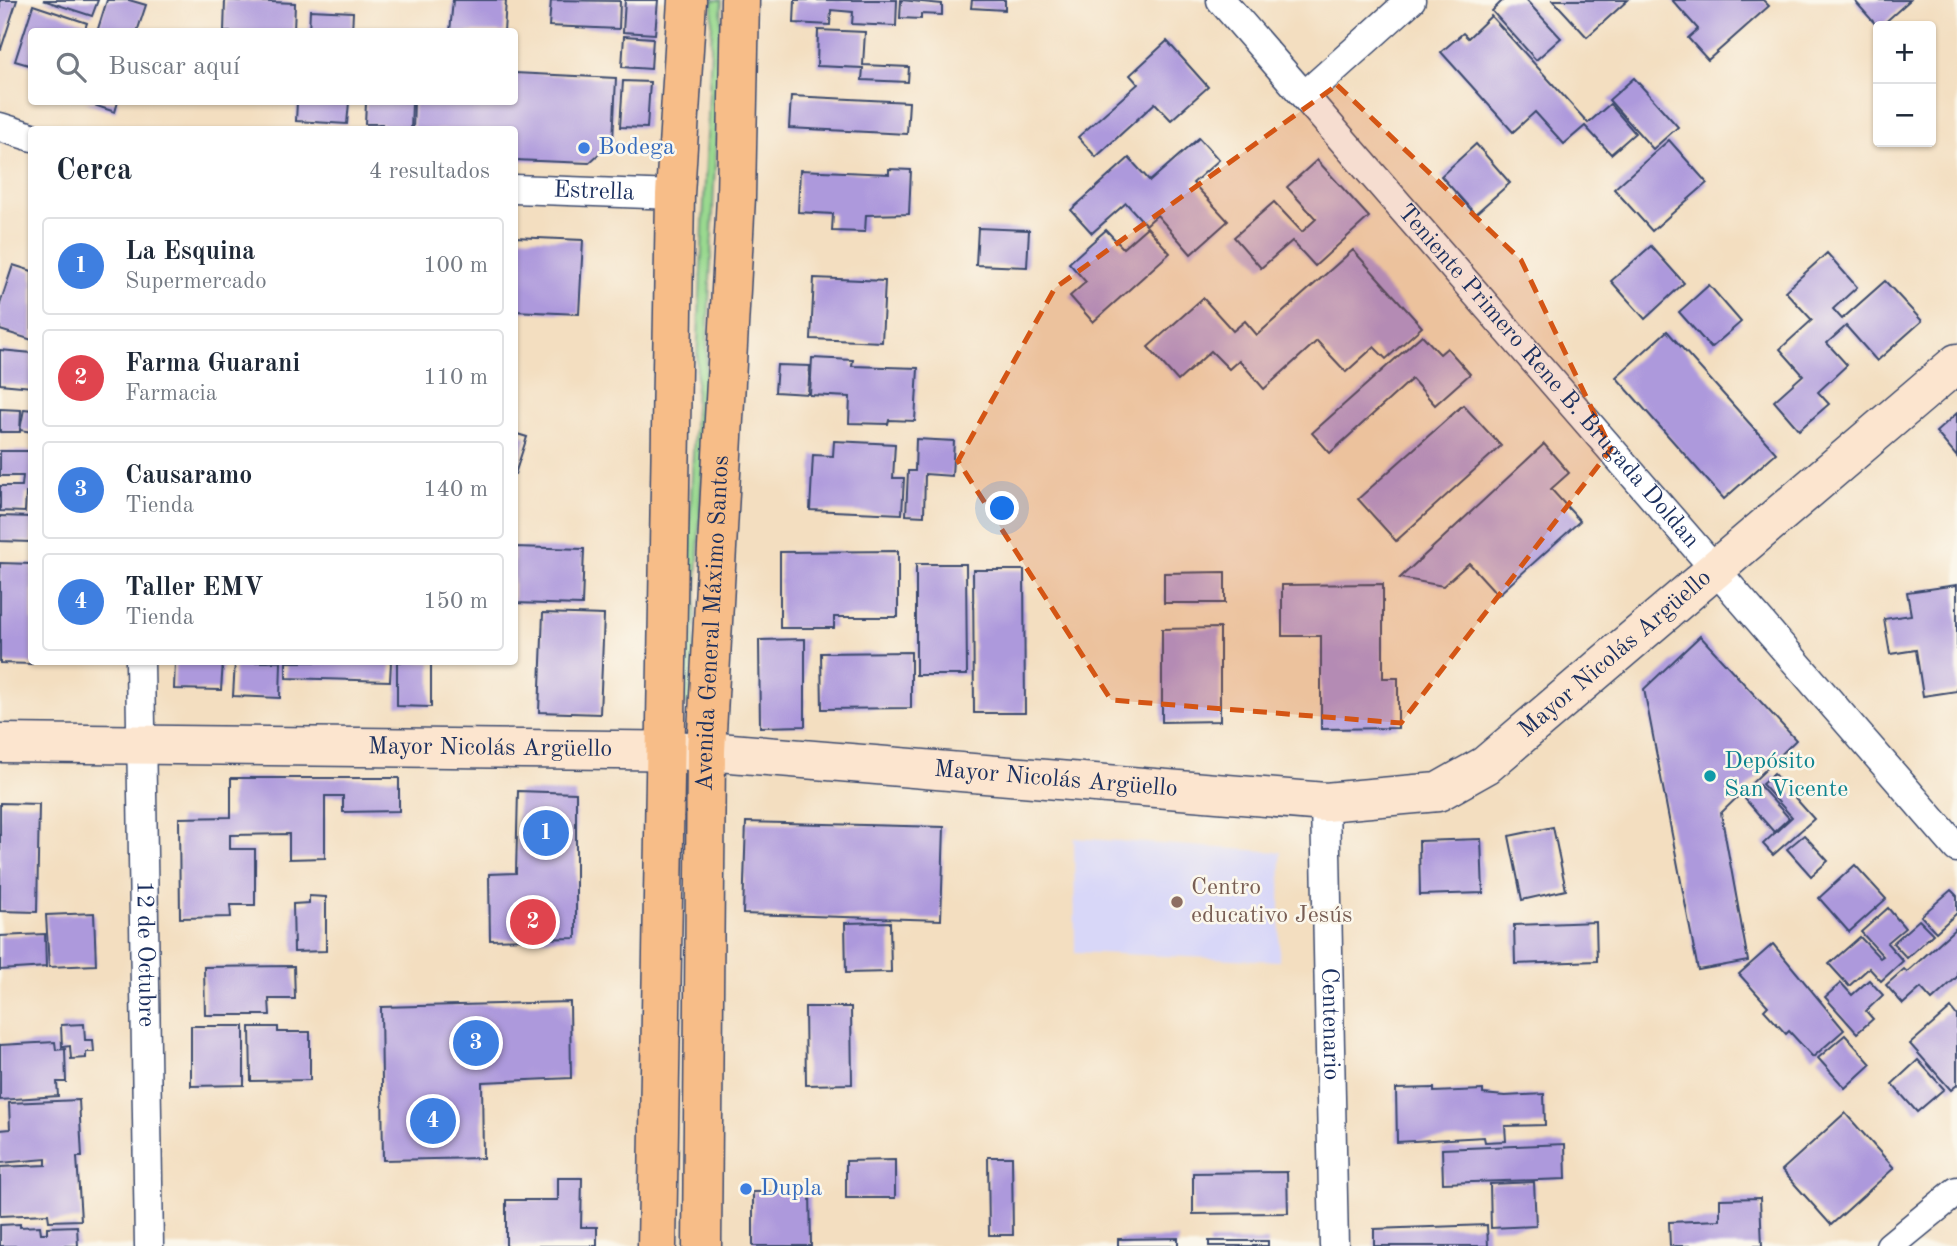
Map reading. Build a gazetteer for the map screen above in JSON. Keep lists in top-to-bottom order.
{
  "streets": {
    "main road": ["Avenida General Máximo Santos"],
    "street": [
      "Estrella",
      "Teniente Primero Rene B. Brugada Doldan",
      "Mayor Nicolás Argüello",
      "12 de Octubre",
      "Centenario"
    ]
  },
  "crossings": [
    ["Estrella", "Avenida General Máximo Santos"],
    ["Teniente Primero Rene B. Brugada Doldan", "Mayor Nicolás Argüello"],
    ["Avenida General Máximo Santos", "Mayor Nicolás Argüello"],
    ["Mayor Nicolás Argüello", "12 de Octubre"],
    ["Mayor Nicolás Argüello", "Centenario"]
  ],
  "places": [
    "Bodega",
    "Depósito San Vicente",
    "Centro educativo Jesús",
    "Dupla"
  ],
  "page": {
    "map_buttons": ["+", "−"],
    "search": "Buscar aquí",
    "heading": ["Cerca", "4 resultados"],
    "list": [
      {
        "mark": "1",
        "name": "La Esquina",
        "note": "Supermercado",
        "value": "100 m"
      },
      {
        "mark": "2",
        "name": "Farma Guarani",
        "note": "Farmacia",
        "value": "110 m"
      },
      {
        "mark": "3",
        "name": "Causaramo",
        "note": "Tienda",
        "value": "140 m"
      },
      {
        "mark": "4",
        "name": "Taller EMV",
        "note": "Tienda",
        "value": "150 m"
      }
    ],
    "pins": [
      "1",
      "2",
      "3",
      "4"
    ]
  }
}
